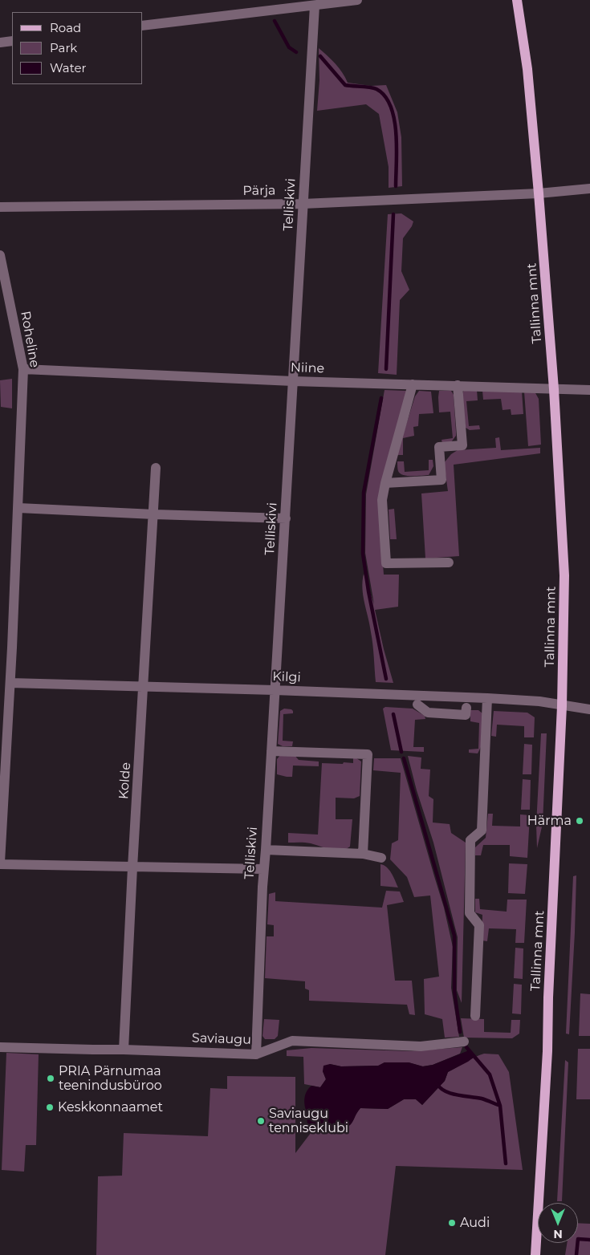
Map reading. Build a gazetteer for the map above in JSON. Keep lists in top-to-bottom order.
{
  "streets": {
    "main road": ["Tallinna mnt"],
    "street": [
      "Pärja",
      "Telliskivi",
      "Roheline",
      "Niine",
      "Kilgi",
      "Kolde",
      "Saviaugu"
    ]
  },
  "crossings": [
    ["Pärja", "Telliskivi"],
    ["Pärja", "Tallinna mnt"],
    ["Telliskivi", "Niine"],
    ["Telliskivi", "Kilgi"],
    ["Telliskivi", "Saviaugu"],
    ["Tallinna mnt", "Niine"],
    ["Tallinna mnt", "Kilgi"],
    ["Roheline", "Niine"],
    ["Roheline", "Kilgi"],
    ["Kilgi", "Kolde"],
    ["Kolde", "Saviaugu"]
  ],
  "places": [
    "Härma",
    "PRIA Pärnumaa teenindusbüroo",
    "Keskkonnaamet",
    "Saviaugu tenniseklubi",
    "Audi"
  ],
  "legend": ["Road", "Park", "Water"],
  "north": "bottom"
}
